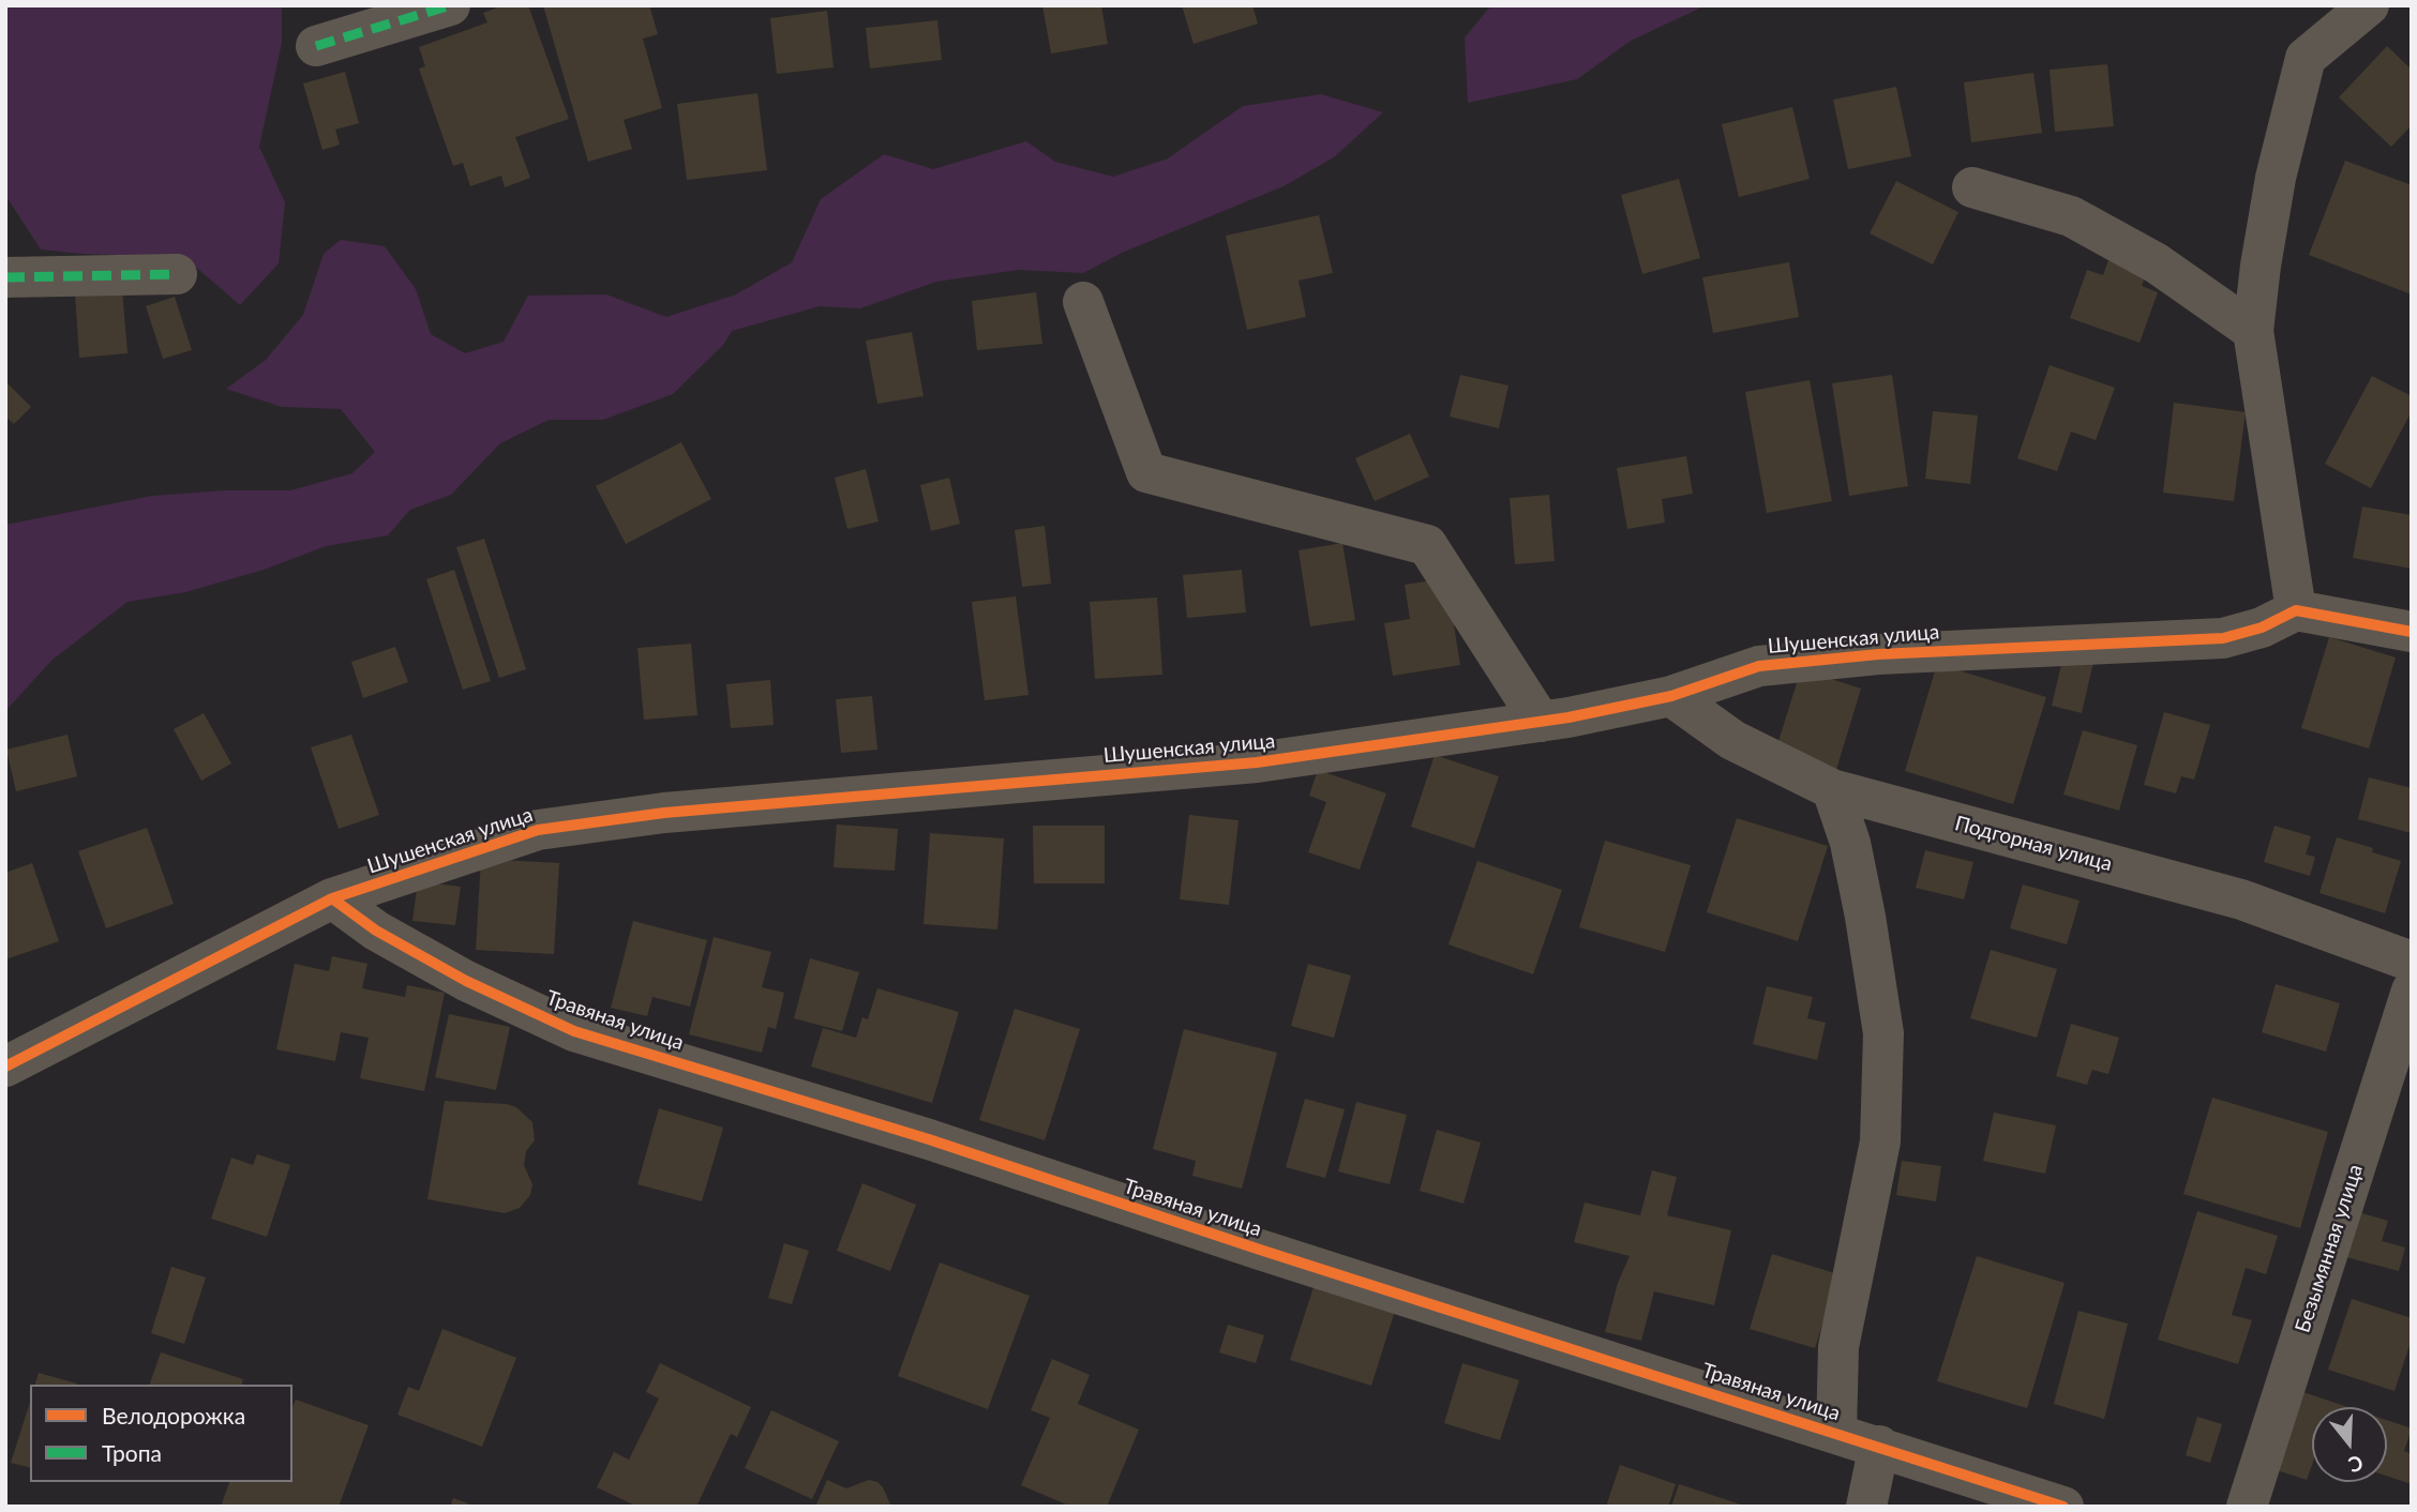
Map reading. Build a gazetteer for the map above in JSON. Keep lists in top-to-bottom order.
{
  "streets": {
    "street": [
      "Шушенская улица",
      "Подгорная улица",
      "Травяная улица",
      "Безымянная улица"
    ]
  },
  "crossings": [
    ["Шушенская улица", "Подгорная улица"],
    ["Шушенская улица", "Травяная улица"]
  ],
  "legend": ["Велодорожка", "Тропа"],
  "north": "bottom"
}
